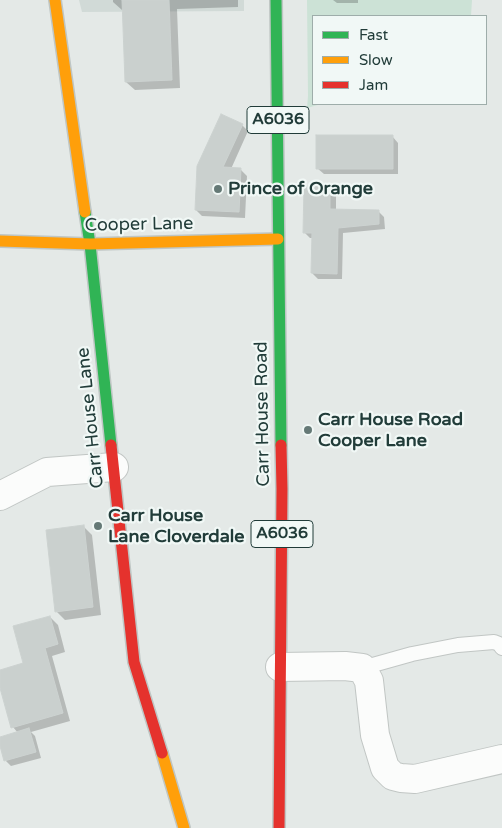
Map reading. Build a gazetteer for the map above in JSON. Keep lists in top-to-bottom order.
{
  "streets": {
    "main road": [
      "A6036",
      "Cooper Lane",
      "Carr House Road",
      "Carr House Lane"
    ]
  },
  "crossings": [
    ["Cooper Lane", "Carr House Road"],
    ["Cooper Lane", "Carr House Lane"]
  ],
  "places": ["Prince of Orange", "Carr House Road Cooper Lane", "Carr House Lane Cloverdale"],
  "legend": ["Fast", "Slow", "Jam"]
}
